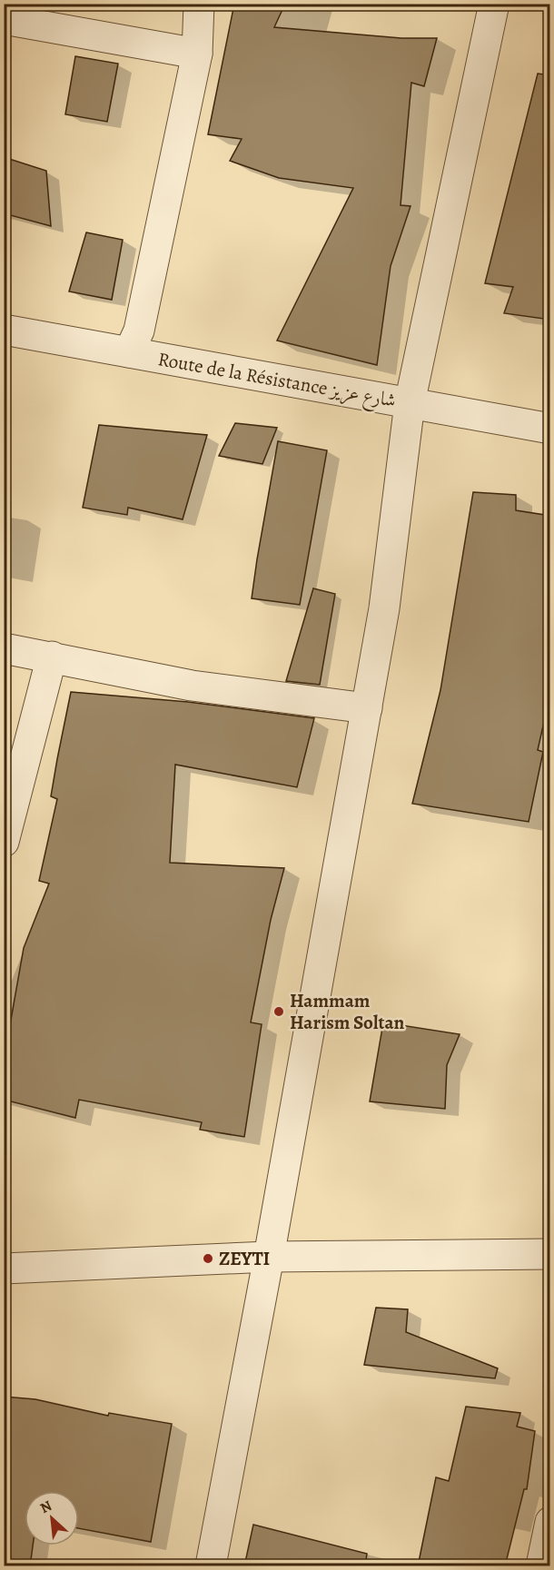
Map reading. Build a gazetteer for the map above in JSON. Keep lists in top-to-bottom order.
{
  "streets": {
    "street": ["Route de la Résistance شارع عزيز"]
  },
  "places": ["Hammam Harism Soltan", "ZEYTI"],
  "north": "top left"
}
